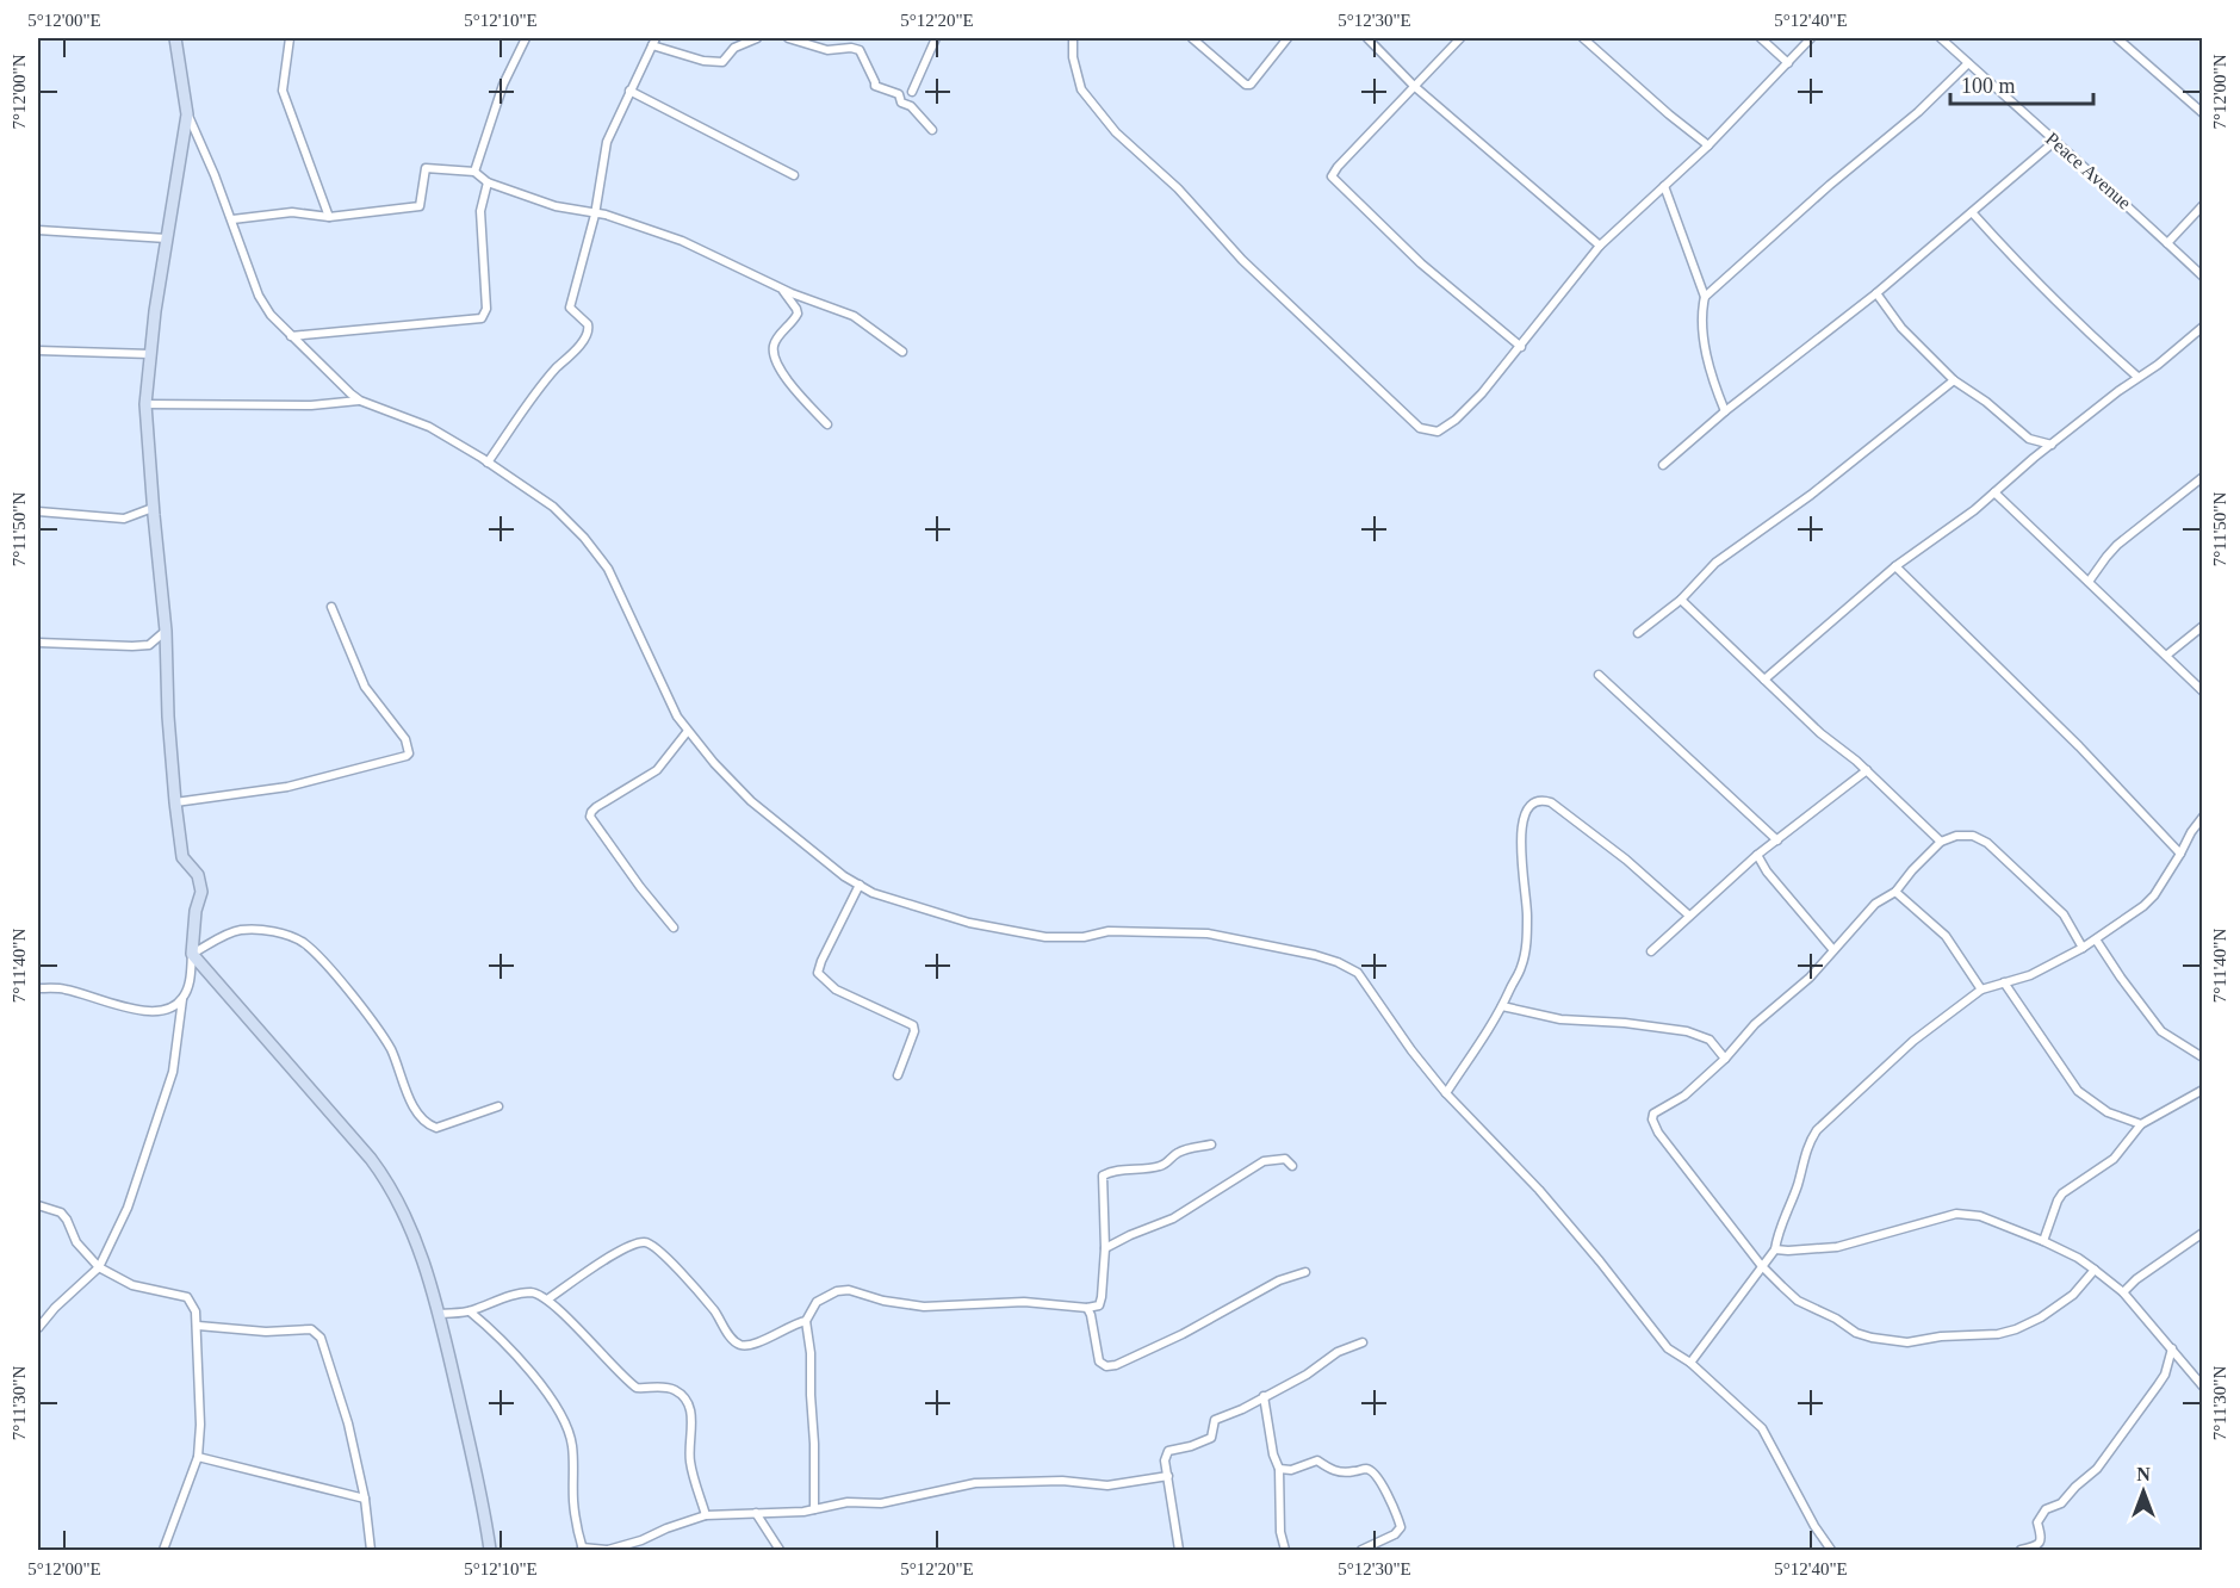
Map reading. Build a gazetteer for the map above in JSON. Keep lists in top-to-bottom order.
{
  "streets": {
    "street": ["Peace Avenue"]
  },
  "scale_bar": "100 m",
  "north": "top",
  "coordinates": [
    "5°12'00\"E",
    "5°12'10\"E",
    "5°12'20\"E",
    "5°12'30\"E",
    "5°12'40\"E",
    "7°12'00\"N",
    "7°11'50\"N",
    "7°11'40\"N",
    "7°11'30\"N"
  ]
}
